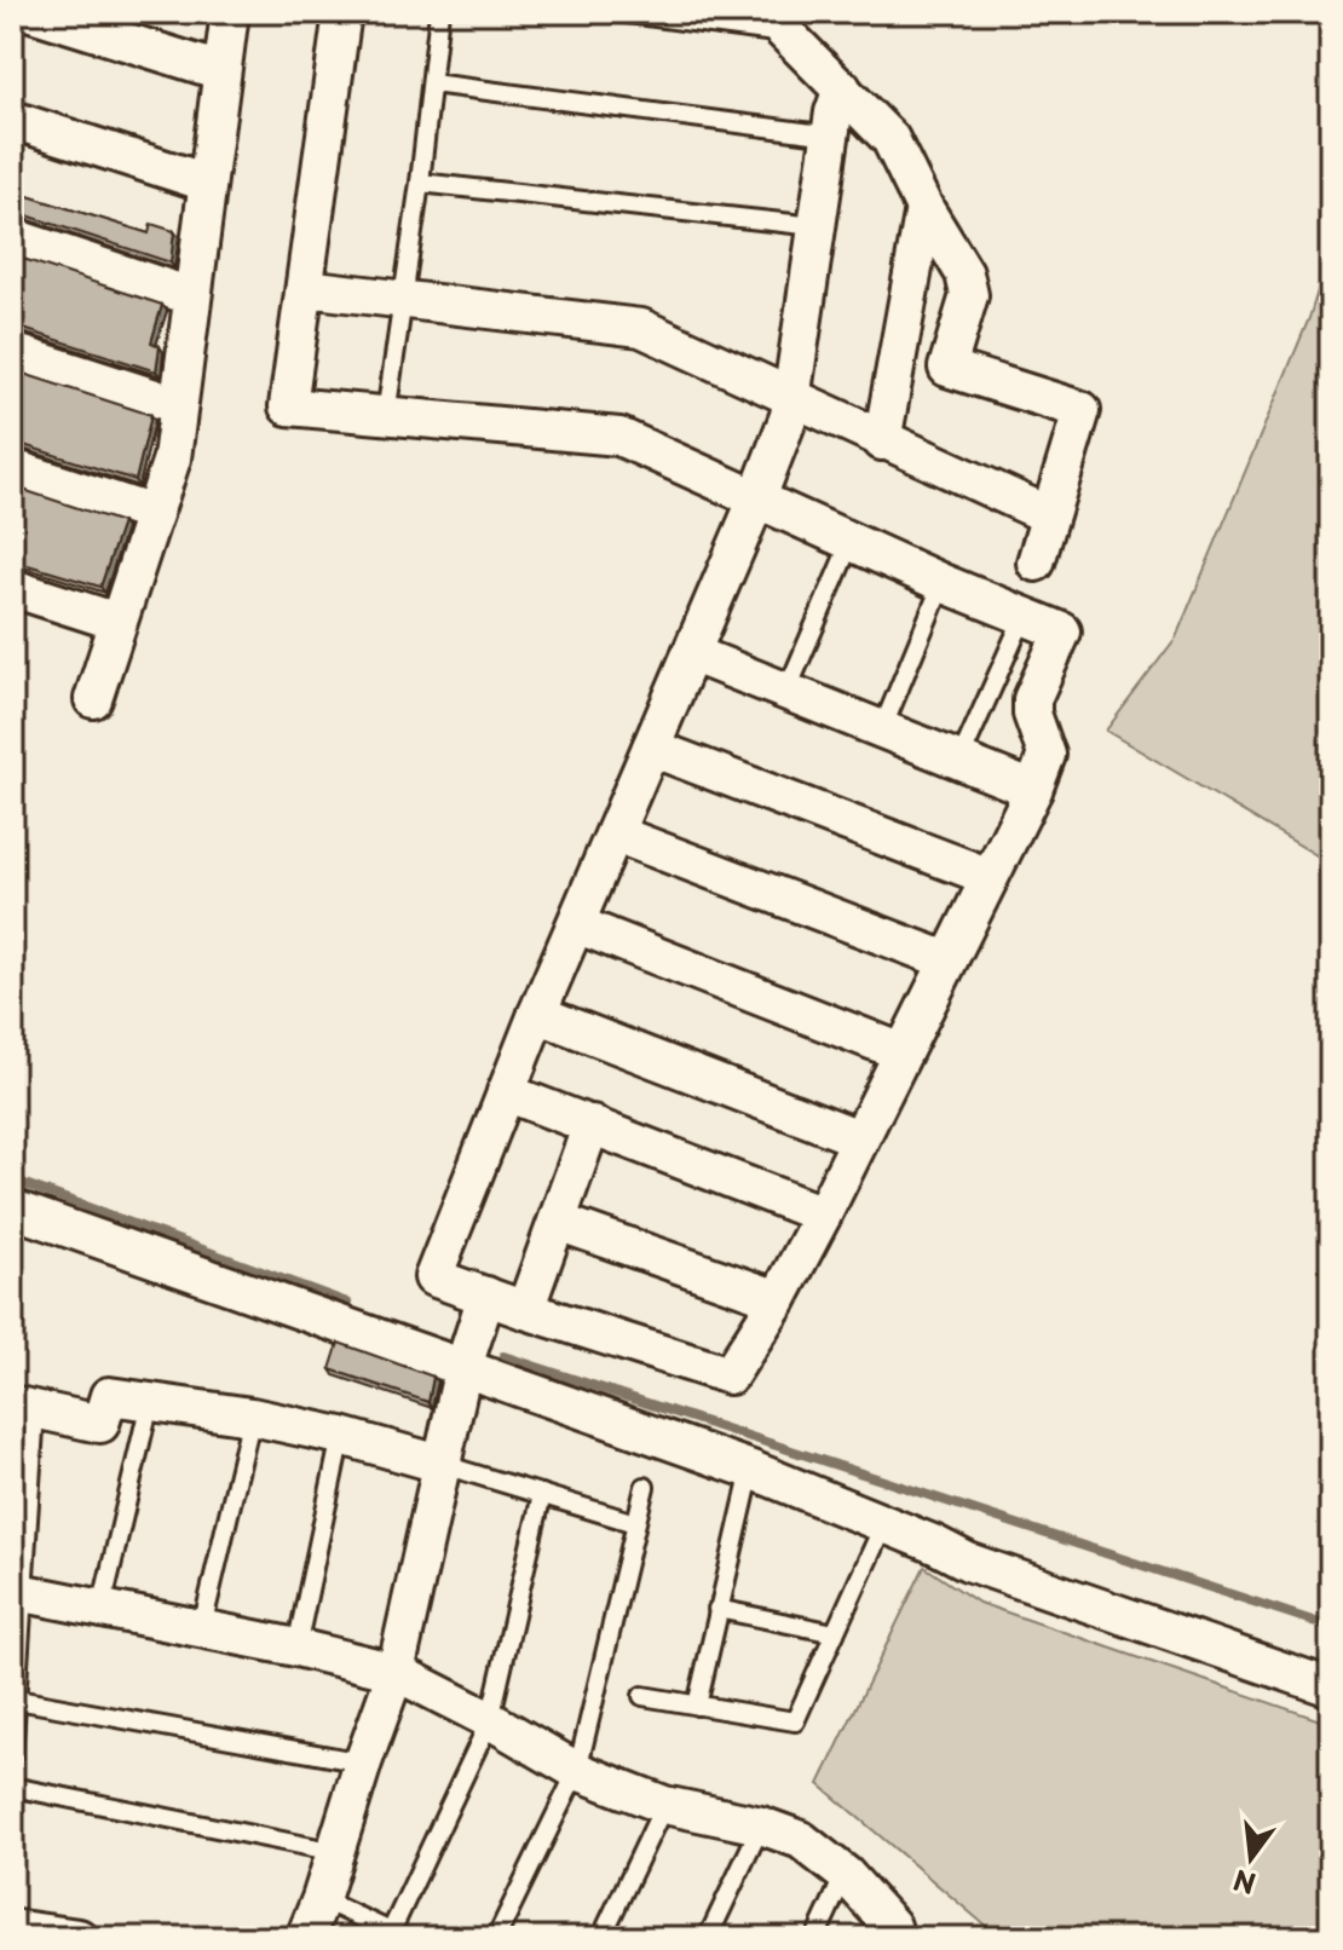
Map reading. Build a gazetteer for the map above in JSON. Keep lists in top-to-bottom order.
{
  "north": "bottom"
}
